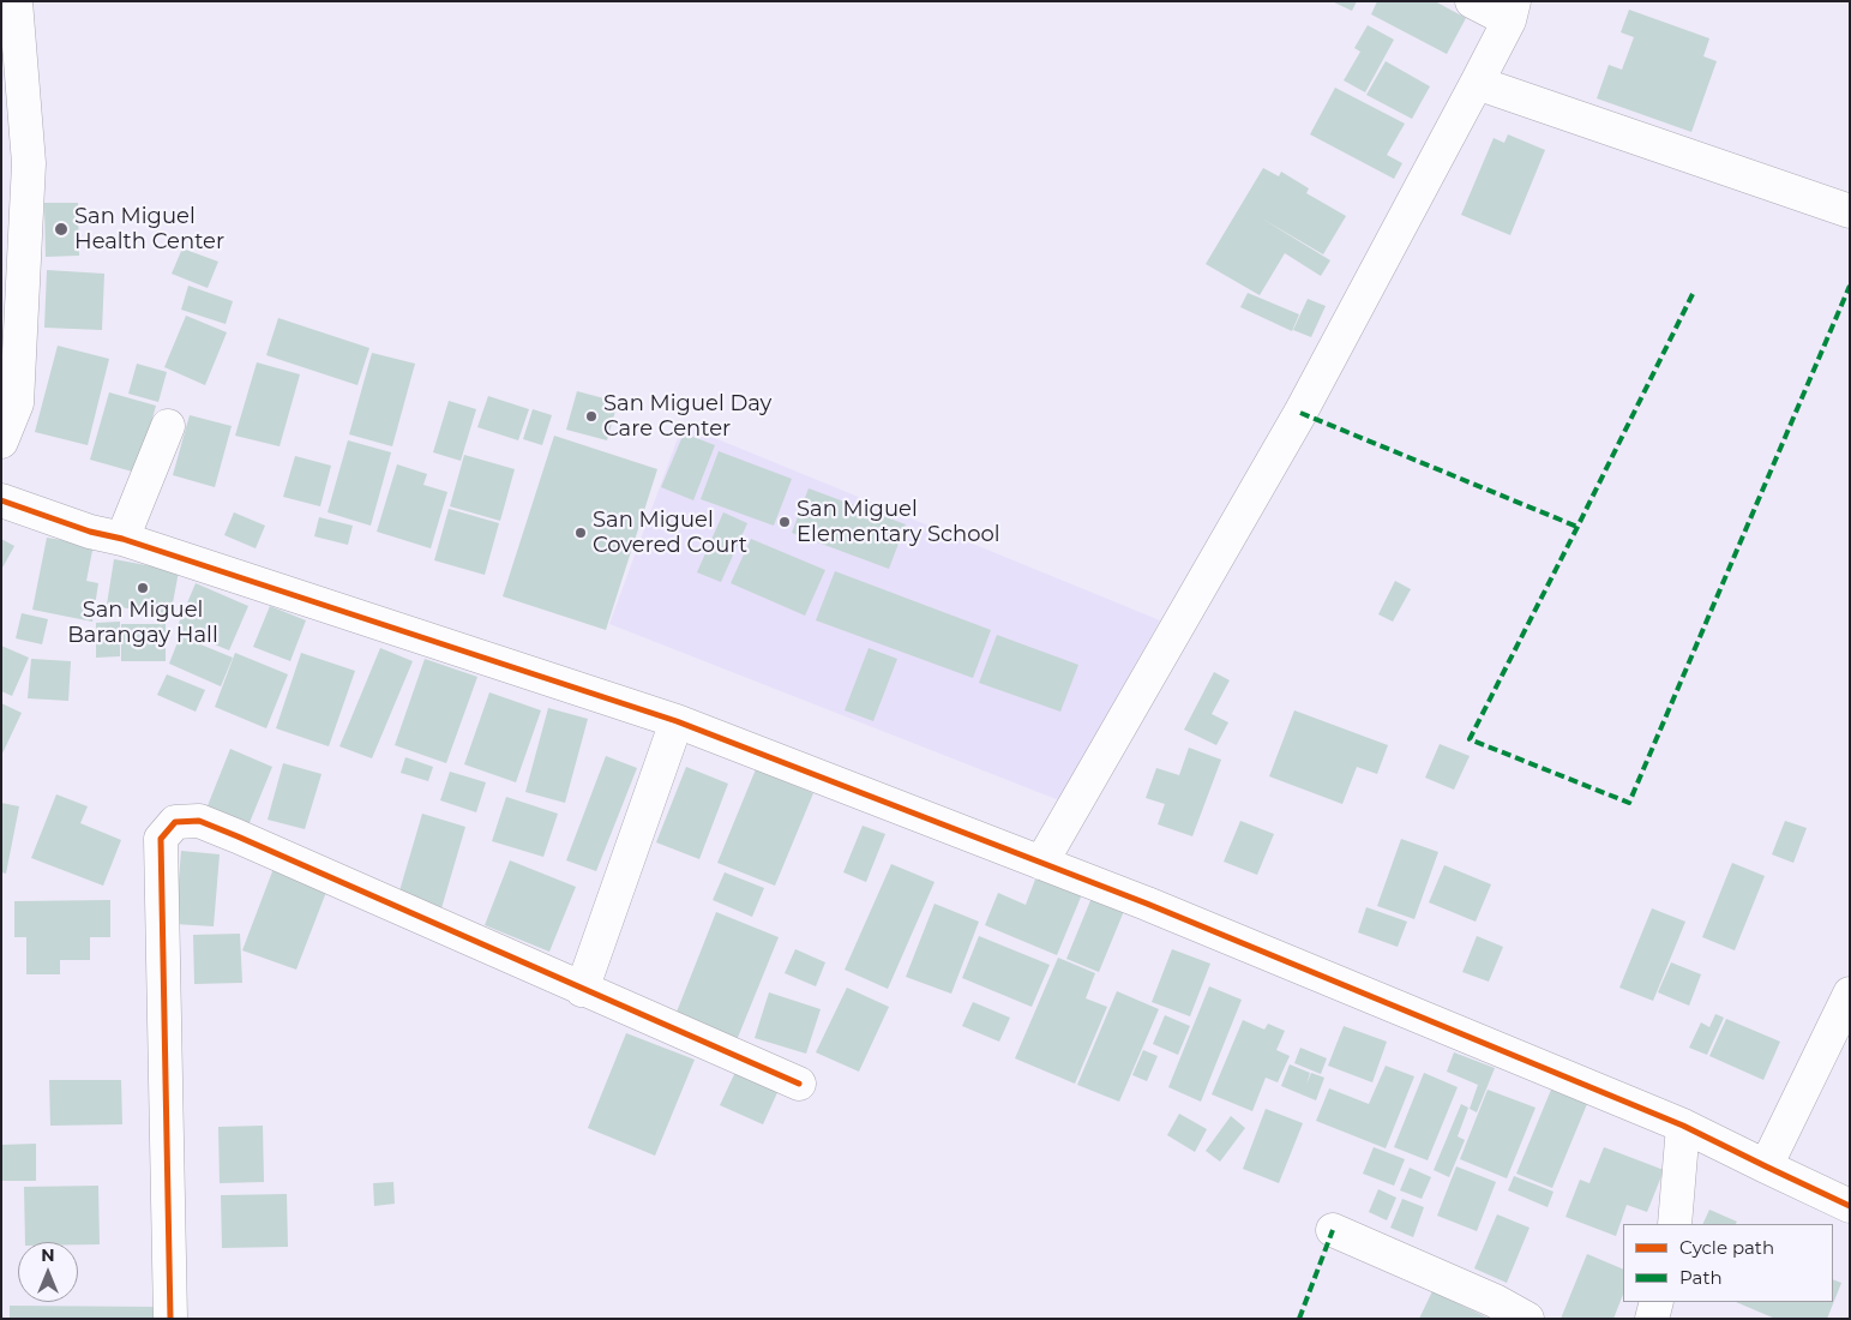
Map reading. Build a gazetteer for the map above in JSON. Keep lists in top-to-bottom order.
{
  "places": [
    "San Miguel Health Center",
    "San Miguel Day Care Center",
    "San Miguel Elementary School",
    "San Miguel Covered Court",
    "San Miguel Barangay Hall"
  ],
  "legend": ["Cycle path", "Path"],
  "north": "top"
}
